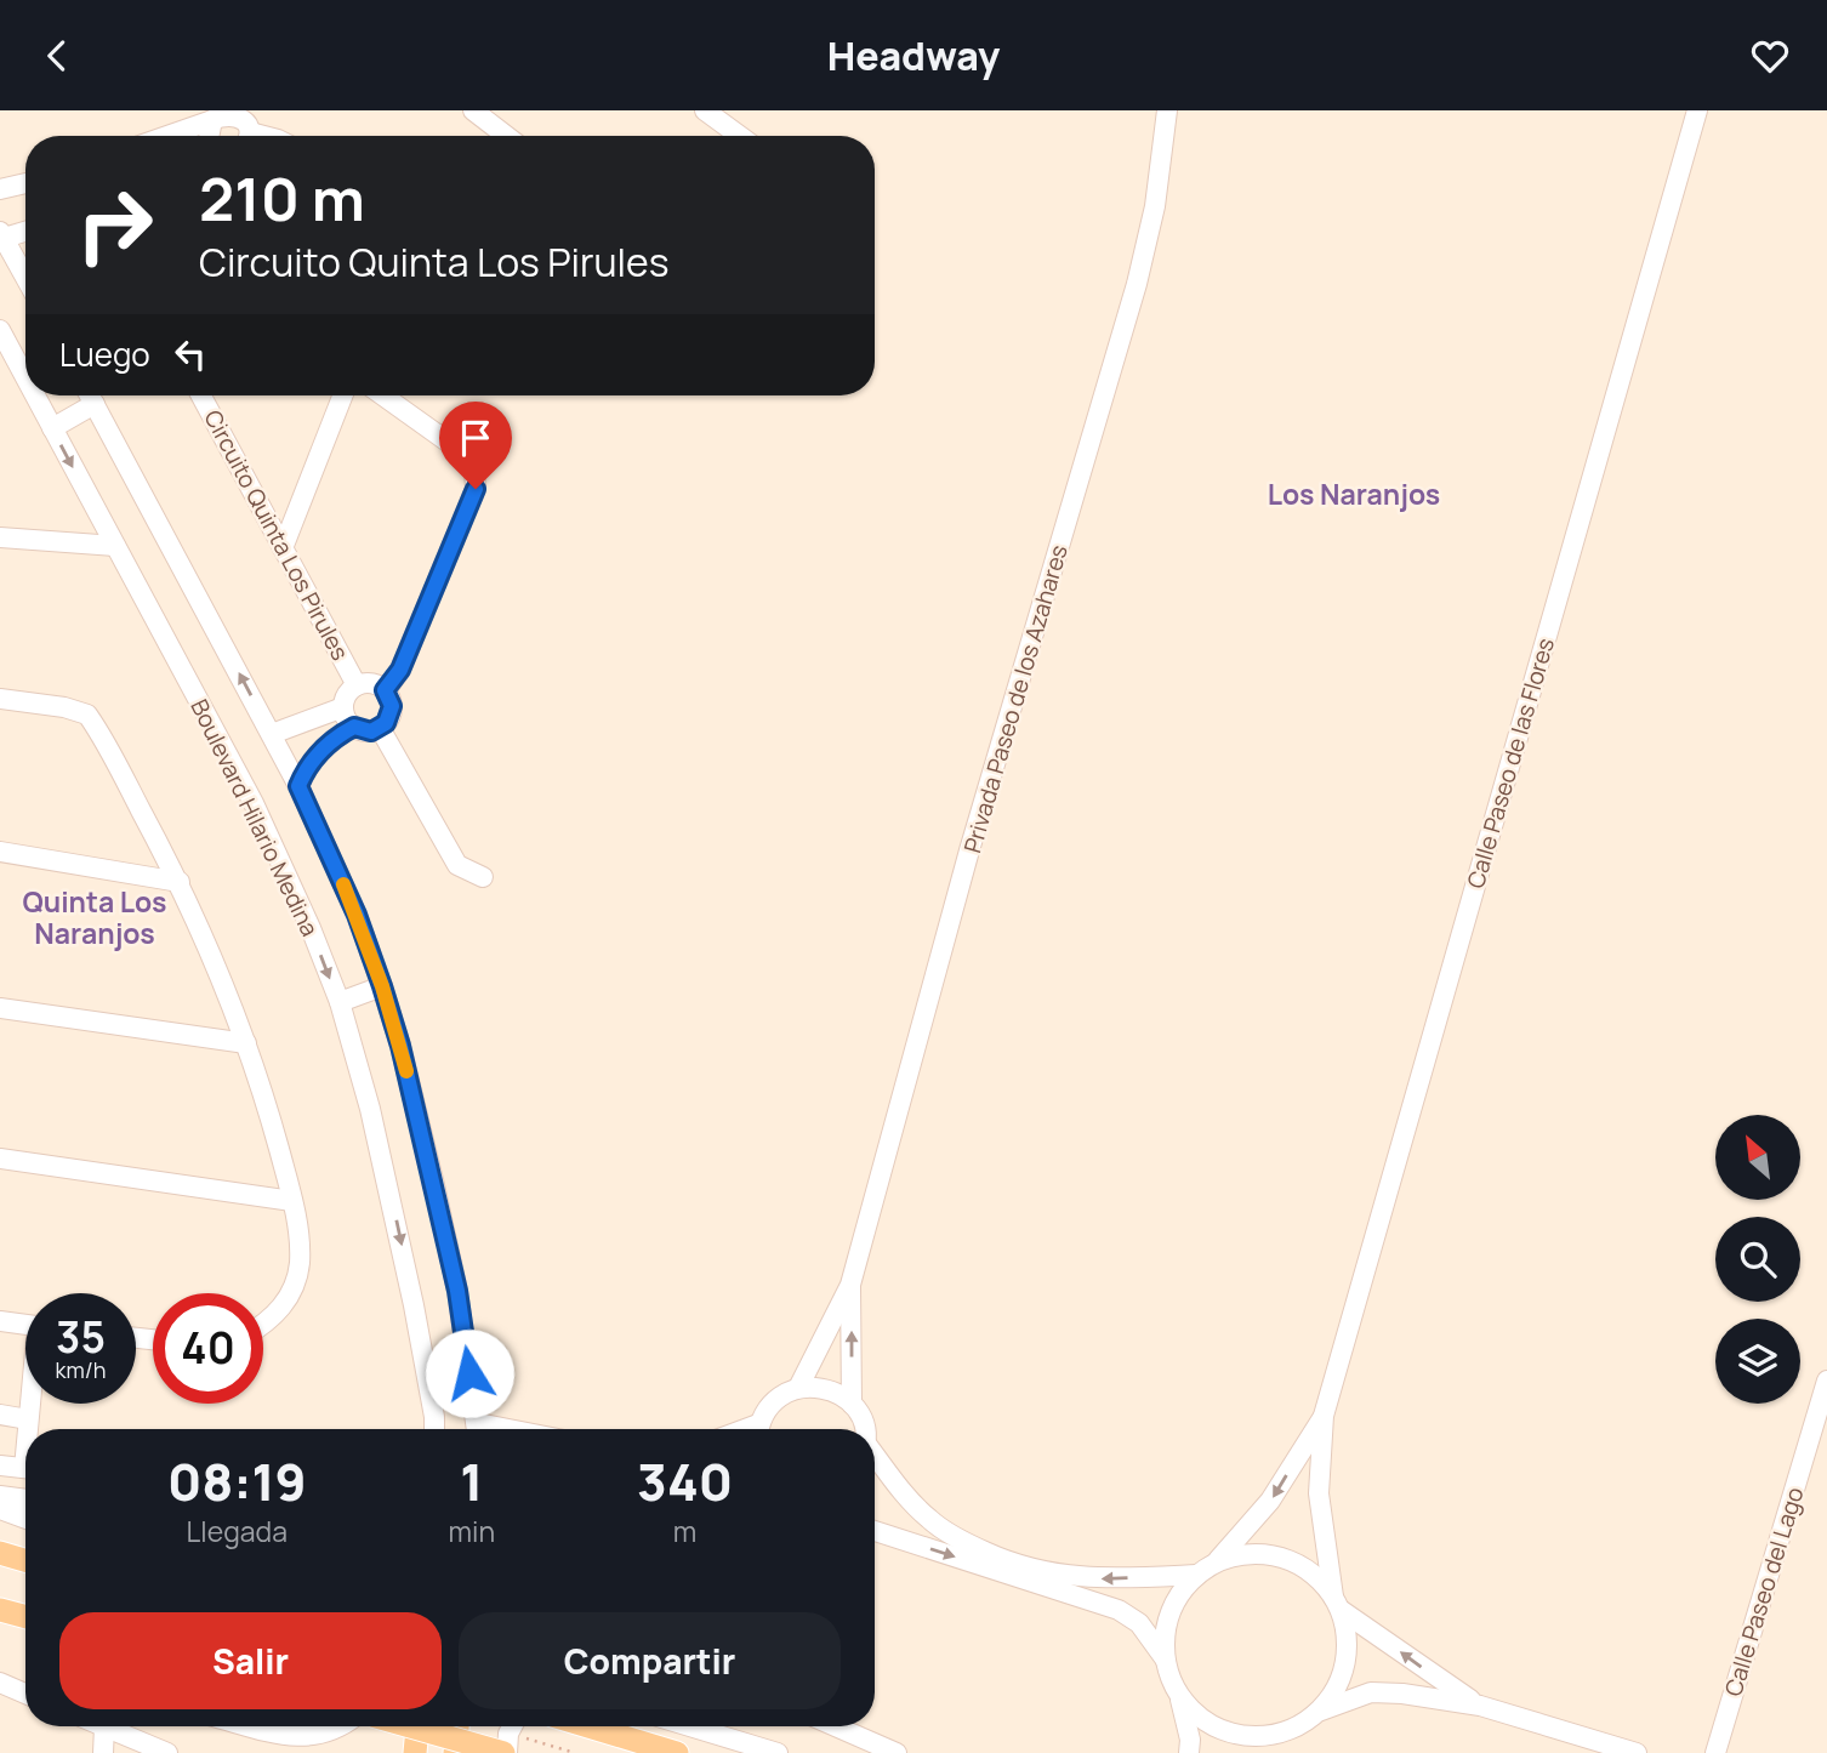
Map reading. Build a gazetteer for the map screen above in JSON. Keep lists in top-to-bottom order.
{
  "streets": {
    "street": [
      "Circuito Quinta Los Pirules",
      "Privada Paseo de los Azahares",
      "Calle Paseo de las Flores",
      "Boulevard Hilario Medina",
      "Calle Paseo del Lago"
    ]
  },
  "crossings": [
    ["Privada Paseo de los Azahares", "Calle Paseo de las Flores"]
  ],
  "districts": ["Los Naranjos", "Quinta Los Naranjos"],
  "north": "top left",
  "page": {
    "header": "Headway",
    "turn": ["210 m", "Circuito Quinta Los Pirules"],
    "then": "Luego",
    "speed": "35 km/h",
    "limit": "40",
    "eta": [
      "08:19",
      "Llegada",
      "1",
      "min",
      "340",
      "m"
    ],
    "buttons": ["Salir", "Compartir"]
  }
}
